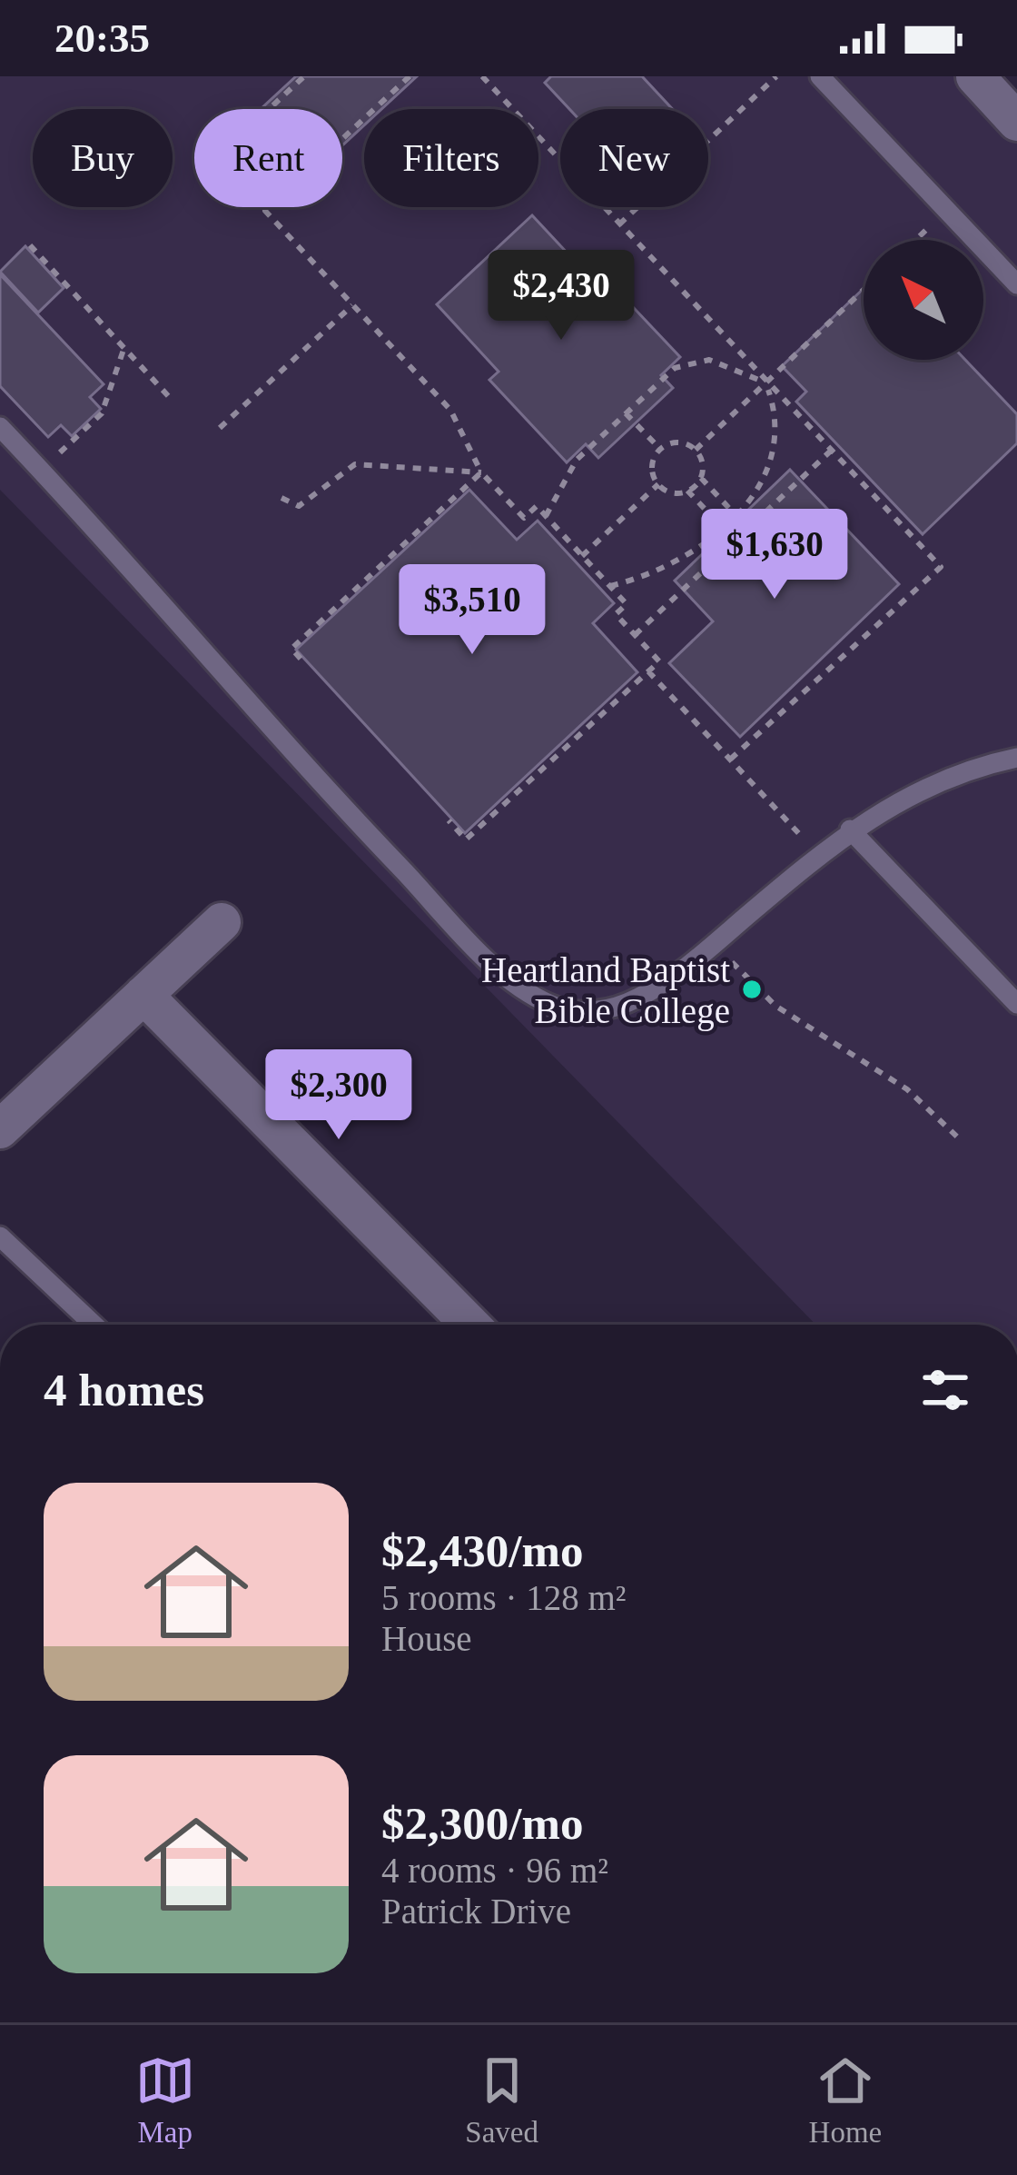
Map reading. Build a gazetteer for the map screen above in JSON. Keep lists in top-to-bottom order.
{
  "places": ["Heartland Baptist Bible College"],
  "north": "top left",
  "page": {
    "status": "20:35",
    "chip": [
      "Buy",
      "Rent",
      "Filters",
      "New"
    ],
    "price": [
      "$2,430",
      "$1,630",
      "$3,510",
      "$2,300"
    ],
    "heading": "4 homes",
    "list": [
      {
        "name": "$2,430/mo",
        "note": "5 rooms · 128 m² · House"
      },
      {
        "name": "$2,300/mo",
        "note": "4 rooms · 96 m² · Patrick Drive"
      }
    ],
    "tabs": ["Map", "Saved", "Home"]
  }
}
